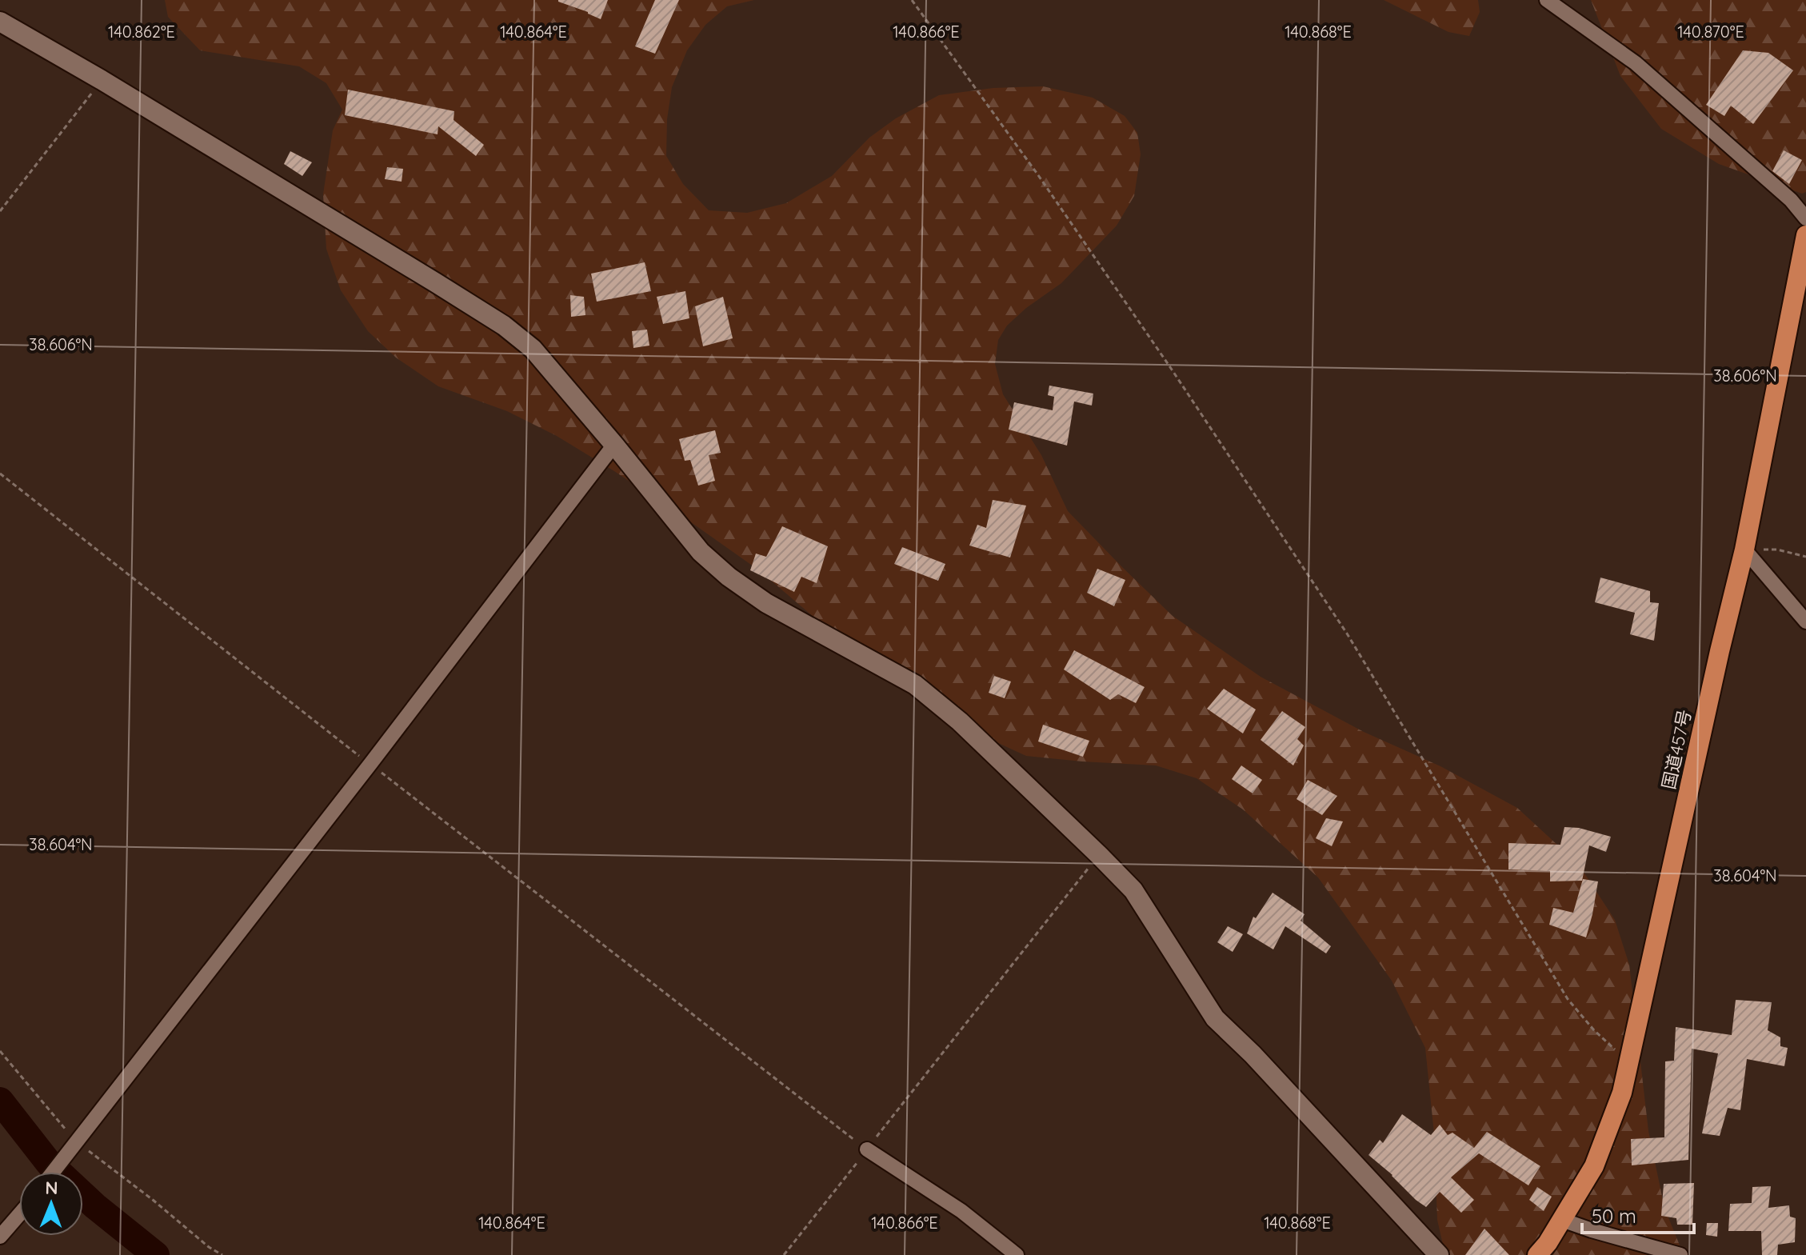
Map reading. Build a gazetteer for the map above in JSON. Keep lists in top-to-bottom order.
{
  "streets": {
    "highway": ["国道457号"]
  },
  "scale_bar": "50 m",
  "north": "top",
  "coordinates": [
    "140.862°E",
    "140.864°E",
    "140.866°E",
    "140.868°E",
    "140.870°E",
    "38.606°N",
    "38.604°N"
  ]
}
